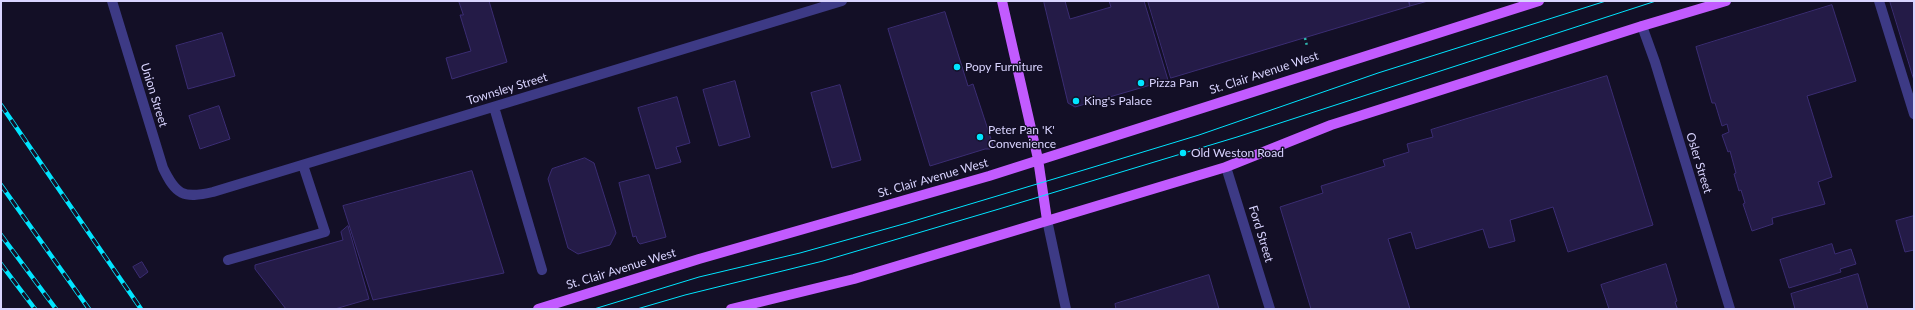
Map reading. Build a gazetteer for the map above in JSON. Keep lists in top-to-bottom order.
{
  "streets": {
    "main road": ["St. Clair Avenue West"],
    "street": [
      "Townsley Street",
      "Union Street",
      "Osler Street",
      "Ford Street"
    ]
  },
  "crossings": [
    ["Townsley Street", "Union Street"]
  ],
  "places": [
    "Popy Furniture",
    "Pizza Pan",
    "King's Palace",
    "Peter Pan 'K' Convenience",
    "Old Weston Road"
  ]
}
